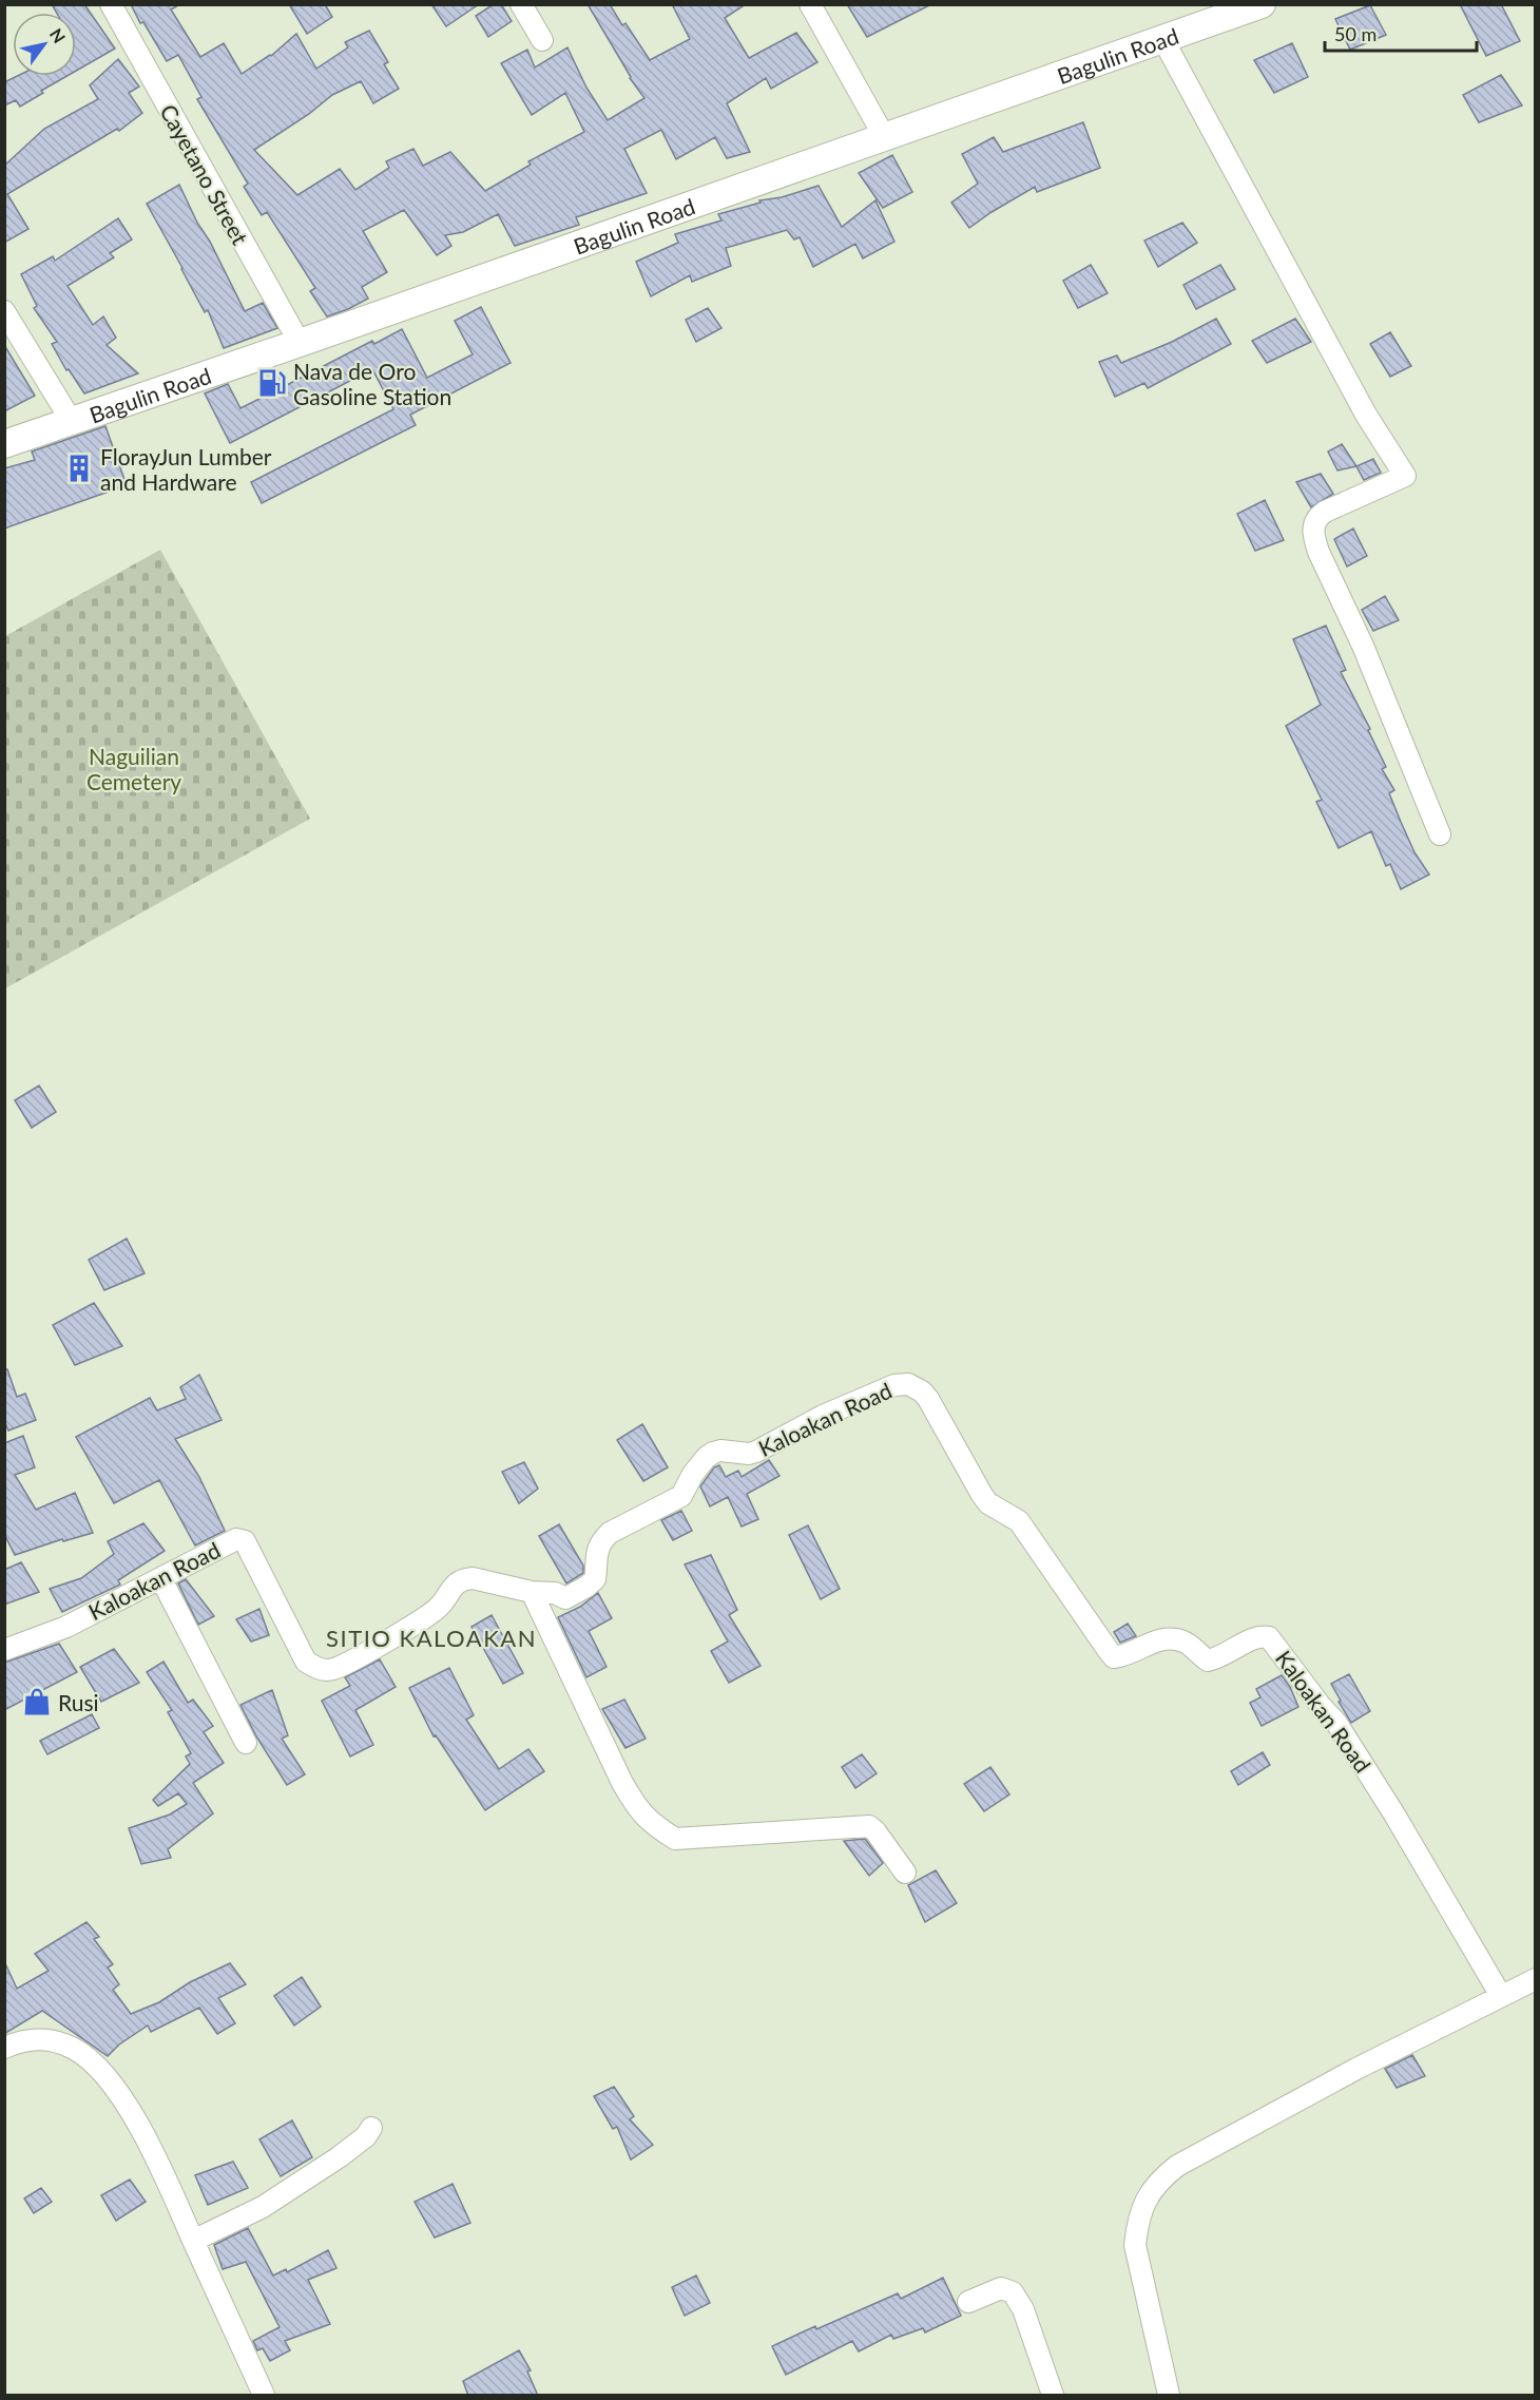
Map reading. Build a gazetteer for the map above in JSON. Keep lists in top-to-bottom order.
{
  "streets": {
    "main road": ["Bagulin Road"],
    "street": ["Cayetano Street", "Kaloakan Road"]
  },
  "crossings": [
    ["Bagulin Road", "Cayetano Street"]
  ],
  "districts": ["SITIO KALOAKAN"],
  "parks": ["Naguilian Cemetery"],
  "places": {
    "fuel station": ["Nava de Oro Gasoline Station"],
    "building": ["FlorayJun Lumber and Hardware"],
    "shop": ["Rusi"]
  },
  "scale_bar": "50 m",
  "north": "top right"
}
